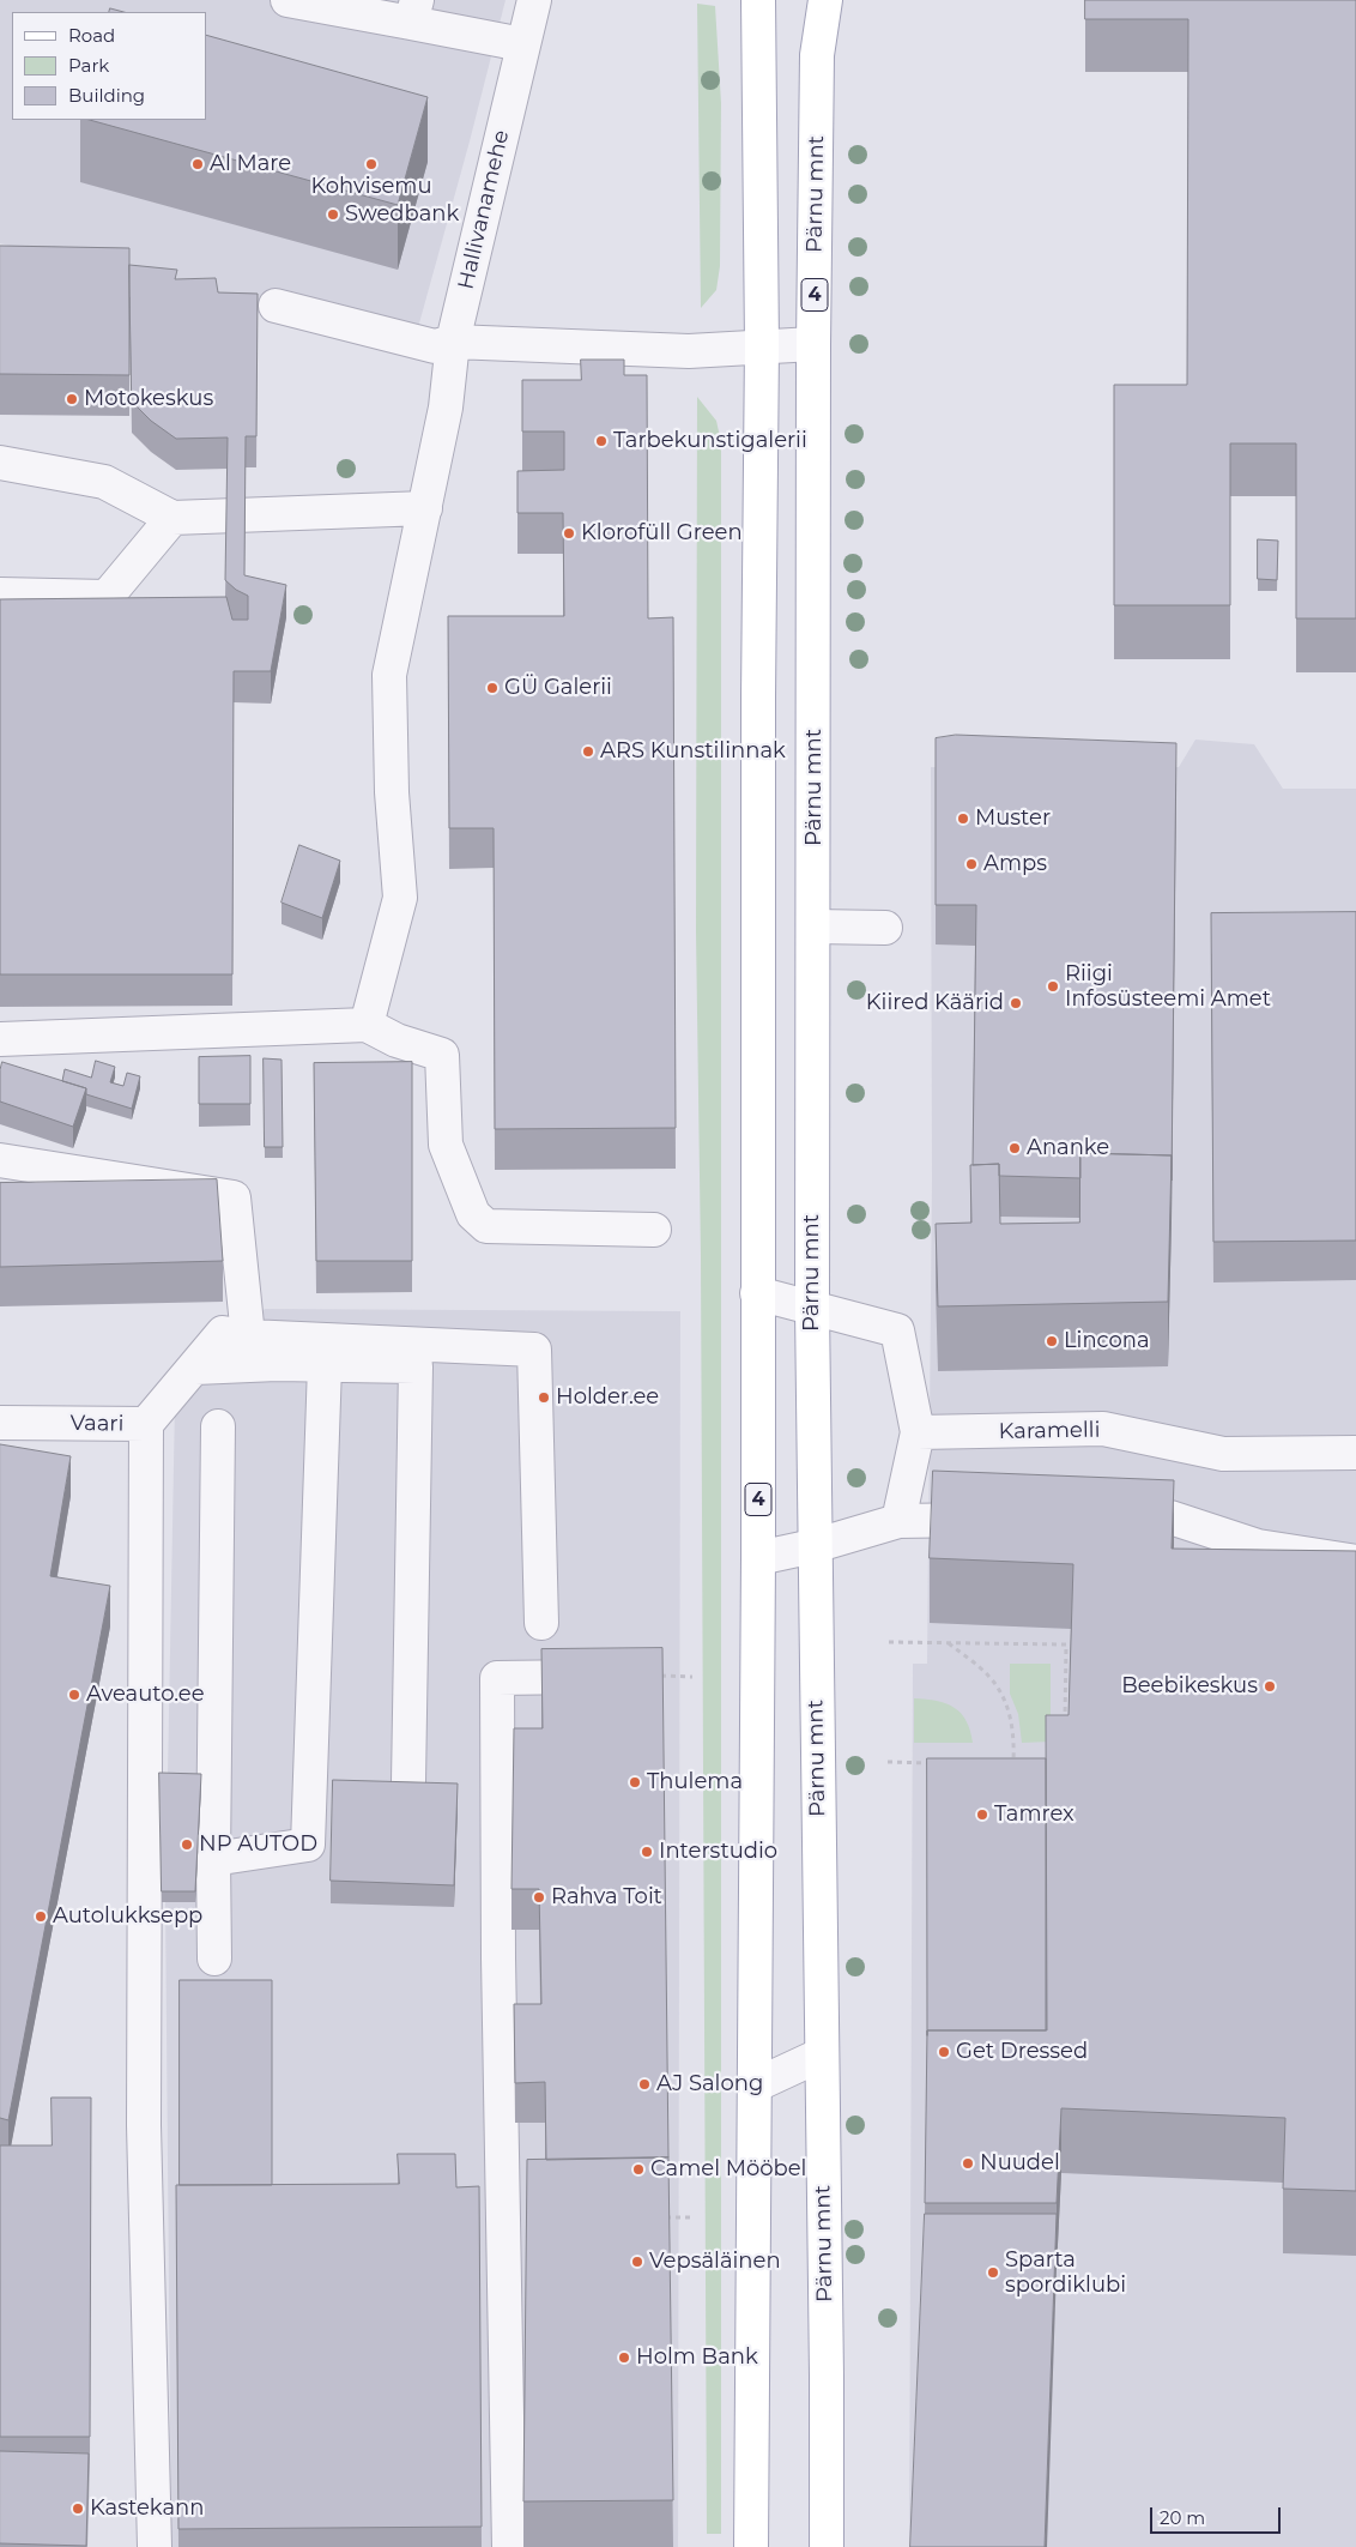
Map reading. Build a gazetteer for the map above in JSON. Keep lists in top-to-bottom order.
{
  "streets": {
    "main road": ["Pärnu mnt", "4"],
    "lane": ["Hallivanamehe", "Vaari", "Karamelli"]
  },
  "places": [
    "Al Mare",
    "Kohvisemu",
    "Swedbank",
    "Motokeskus",
    "Tarbekunstigalerii",
    "Klorofüll Green",
    "GÜ Galerii",
    "ARS Kunstilinnak",
    "Muster",
    "Amps",
    "Riigi Infosüsteemi Amet",
    "Kiired Käärid",
    "Ananke",
    "Lincona",
    "Holder.ee",
    "Beebikeskus",
    "Aveauto.ee",
    "Thulema",
    "Tamrex",
    "NP AUTOD",
    "Interstudio",
    "Rahva Toit",
    "Autolukksepp",
    "Get Dressed",
    "AJ Salong",
    "Nuudel",
    "Camel Mööbel",
    "Vepsäläinen",
    "Sparta spordiklubi",
    "Holm Bank",
    "Kastekann"
  ],
  "legend": ["Road", "Park", "Building"],
  "scale_bar": "20 m"
}
